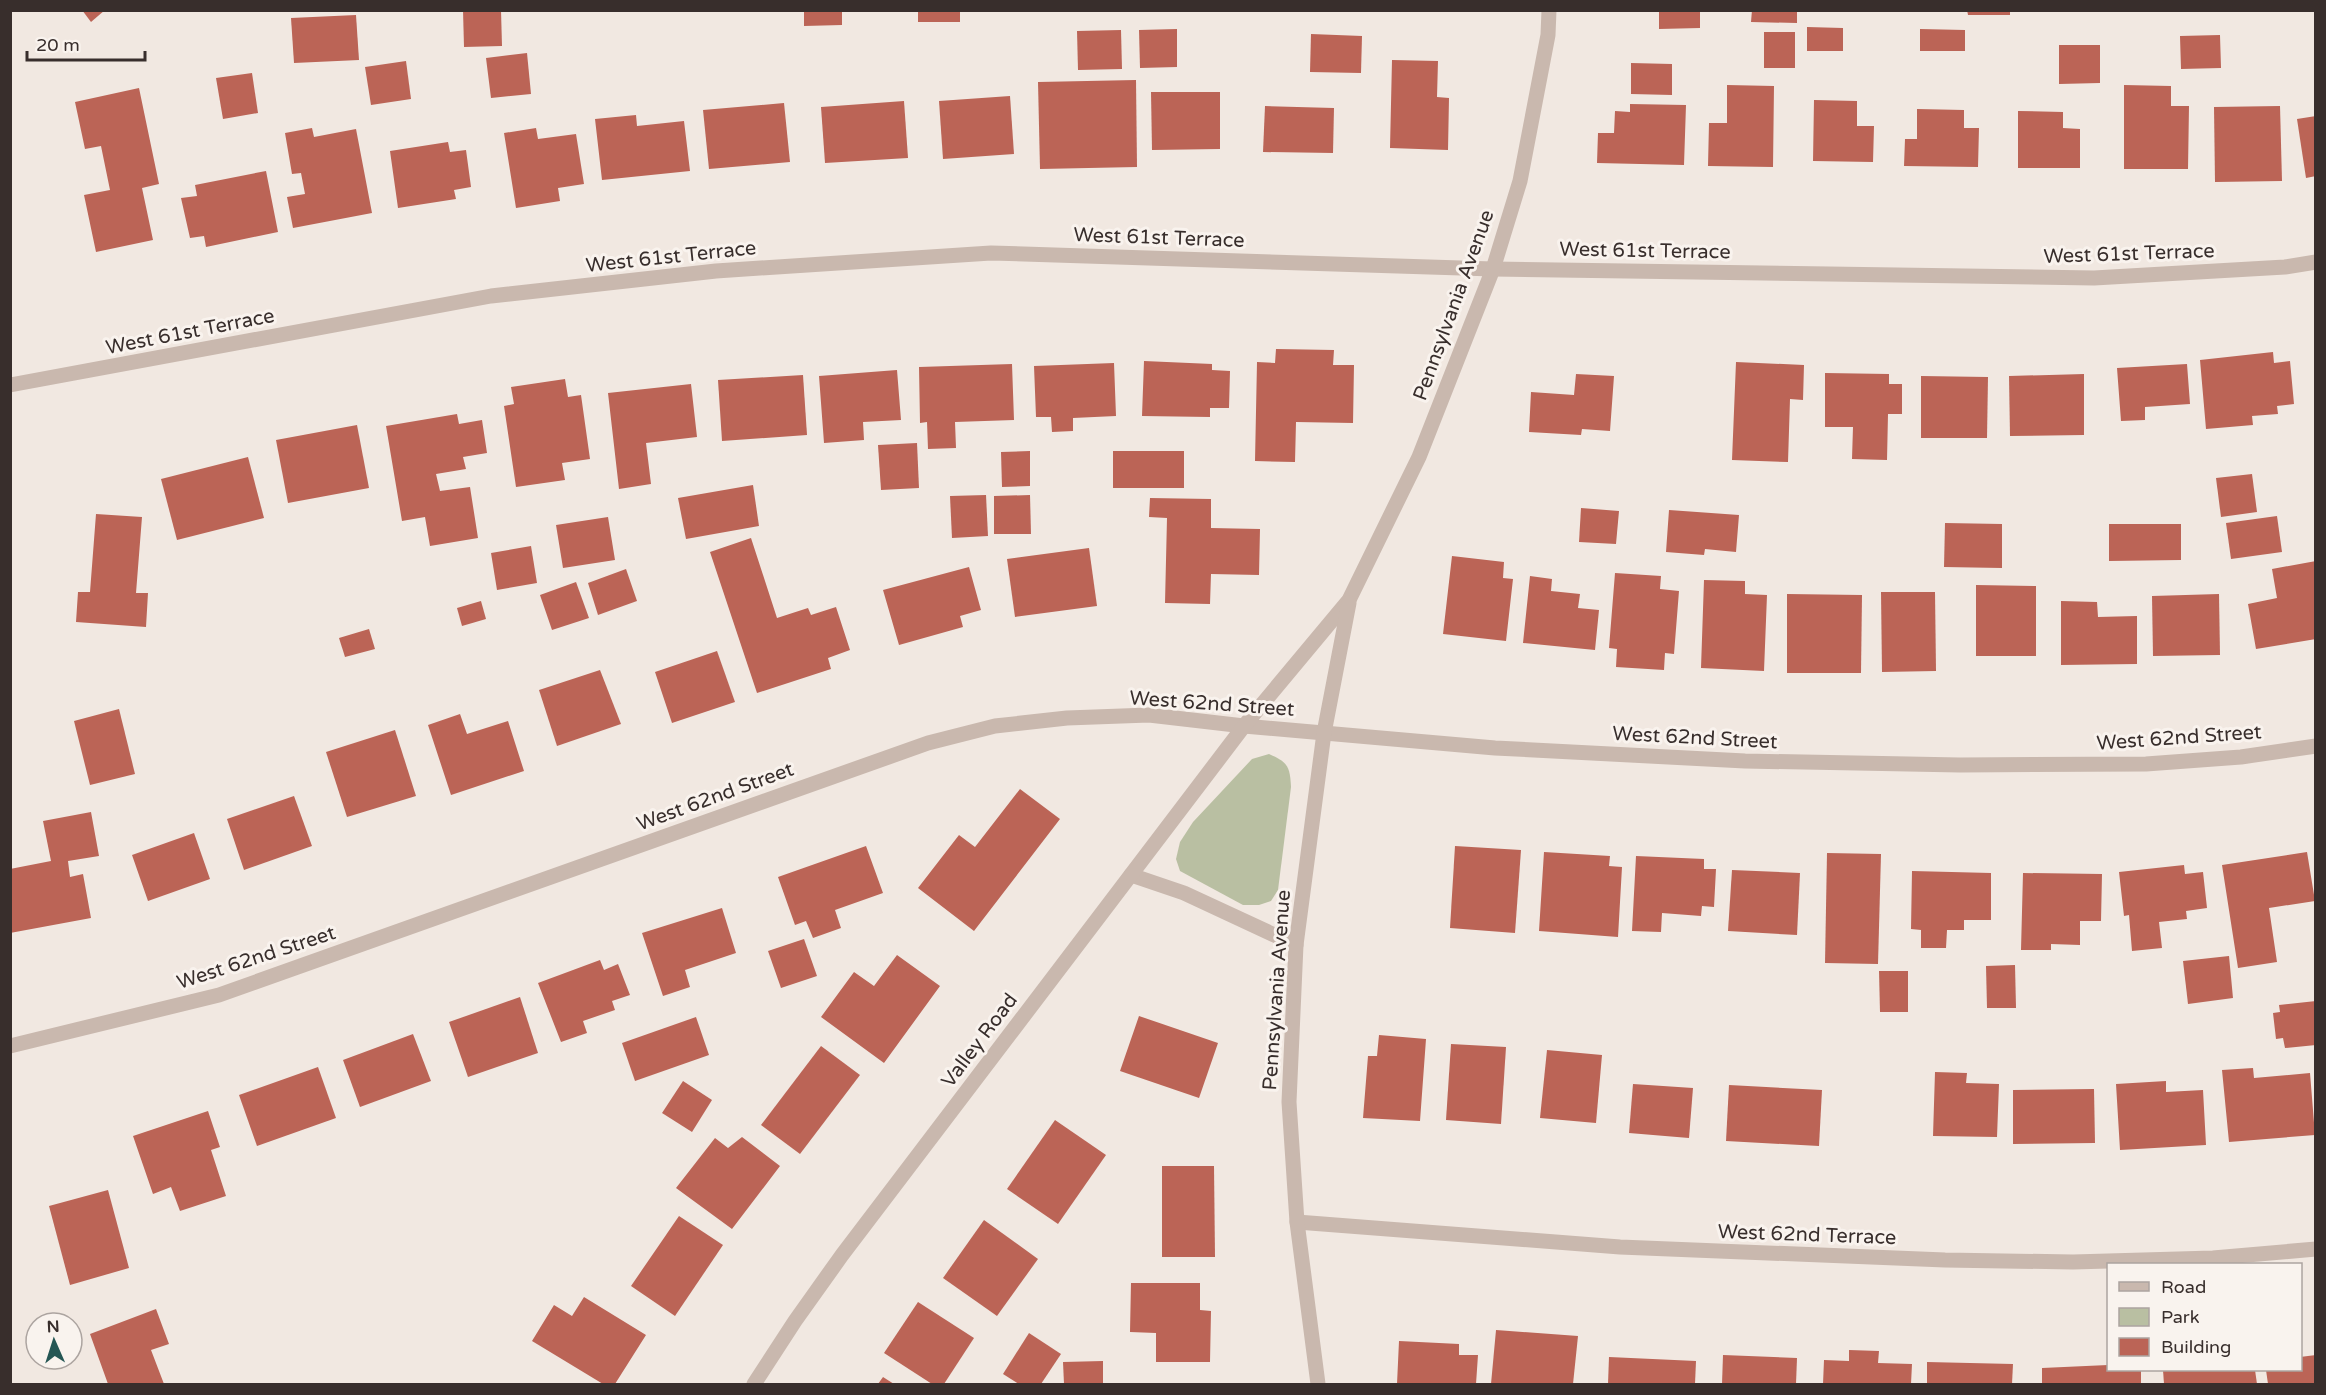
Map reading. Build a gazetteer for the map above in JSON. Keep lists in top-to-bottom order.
{
  "streets": {
    "street": [
      "West 61st Terrace",
      "Pennsylvania Avenue",
      "West 62nd Street",
      "Valley Road",
      "West 62nd Terrace"
    ]
  },
  "crossings": [
    ["West 61st Terrace", "Pennsylvania Avenue"],
    ["Pennsylvania Avenue", "West 62nd Street"],
    ["Pennsylvania Avenue", "Valley Road"],
    ["Pennsylvania Avenue", "West 62nd Terrace"],
    ["West 62nd Street", "Valley Road"]
  ],
  "legend": ["Road", "Park", "Building"],
  "scale_bar": "20 m",
  "north": "top"
}
